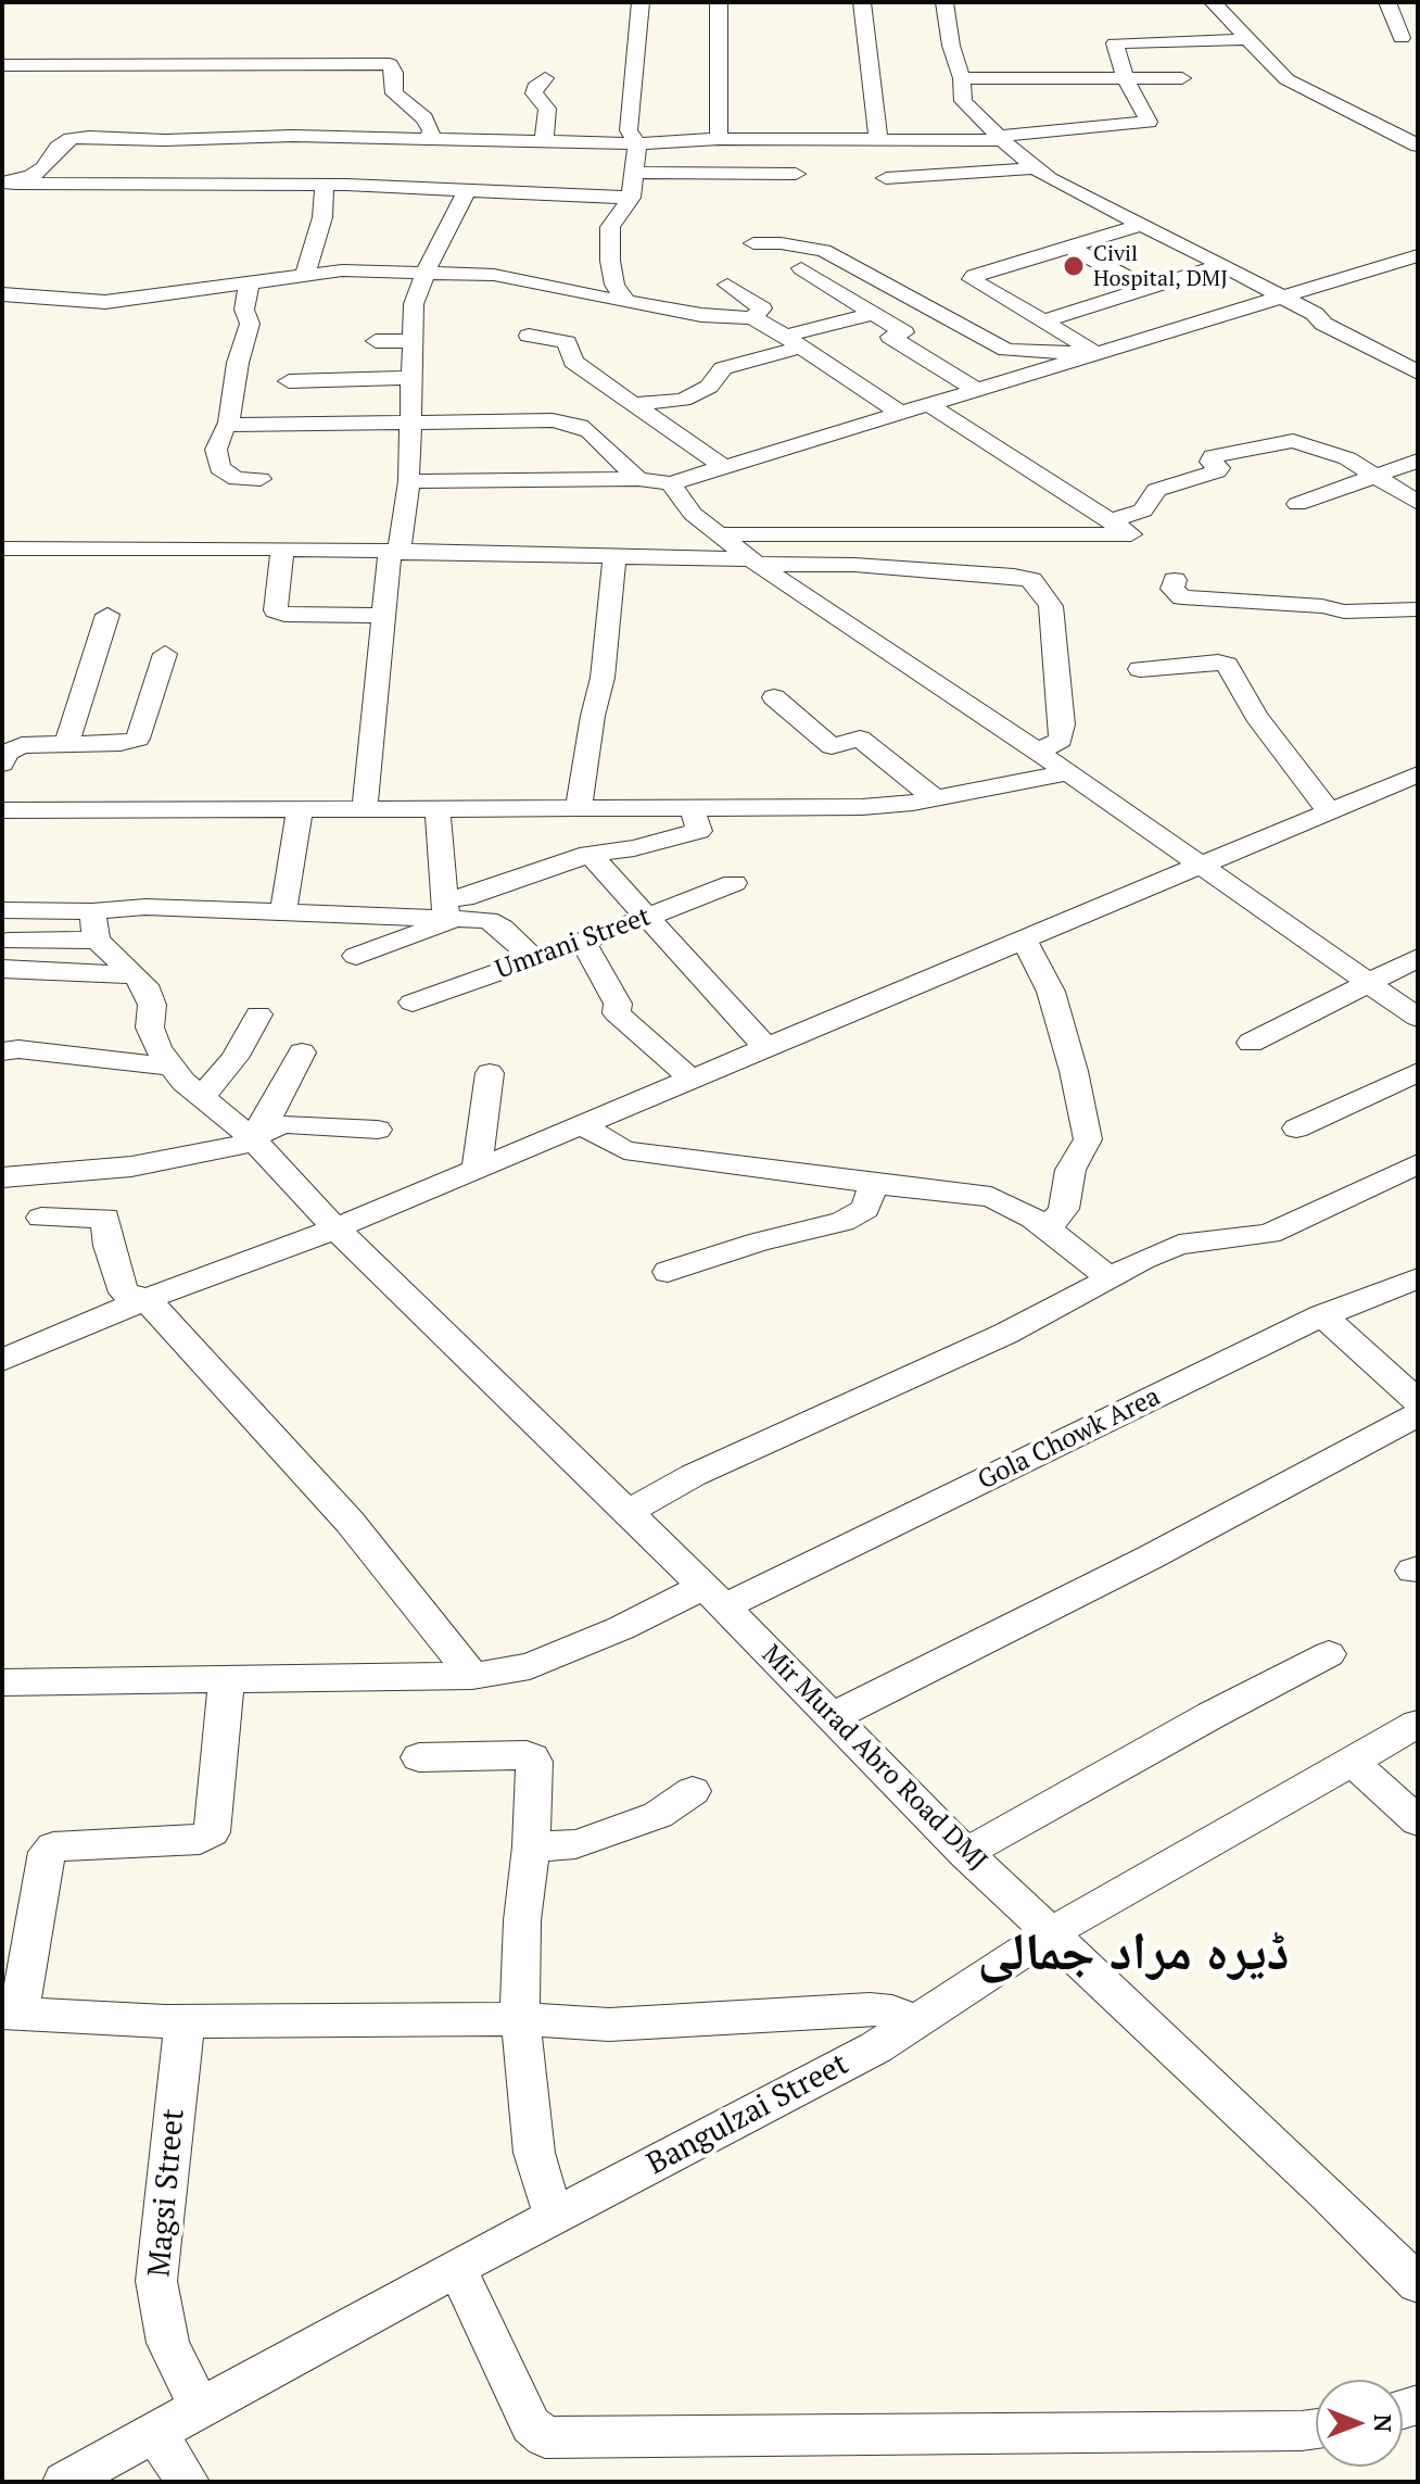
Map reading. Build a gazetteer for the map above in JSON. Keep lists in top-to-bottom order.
{
  "streets": {
    "street": [
      "Umrani Street",
      "Gola Chowk Area",
      "Mir Murad Abro Road DMJ",
      "Bangulzai Street",
      "Magsi Street"
    ]
  },
  "crossings": [
    ["Gola Chowk Area", "Mir Murad Abro Road DMJ"],
    ["Mir Murad Abro Road DMJ", "Bangulzai Street"],
    ["Bangulzai Street", "Magsi Street"]
  ],
  "districts": ["ڈیرہ مراد جمالی"],
  "places": ["Civil Hospital, DMJ"],
  "north": "right"
}
